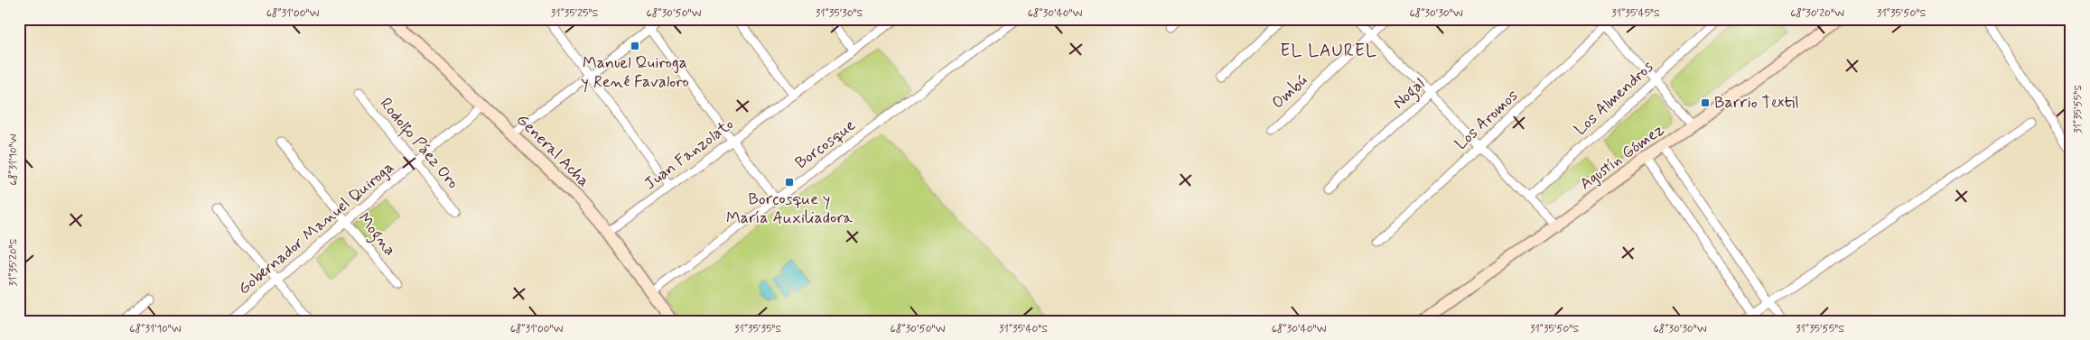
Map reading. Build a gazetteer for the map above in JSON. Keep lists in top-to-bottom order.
{
  "streets": {
    "main road": ["General Acha", "Agustín Gómez"],
    "street": [
      "Ombú",
      "Nogal",
      "Los Almendros",
      "Los Aromos",
      "Rodolfo Páez Oro",
      "Borcosque",
      "Juan Fanzolato",
      "Gobernador Manuel Quiroga",
      "Mogna"
    ]
  },
  "crossings": [
    ["Rodolfo Páez Oro", "Gobernador Manuel Quiroga"],
    ["Borcosque", "General Acha"],
    ["General Acha", "Juan Fanzolato"],
    ["General Acha", "Gobernador Manuel Quiroga"],
    ["Gobernador Manuel Quiroga", "Mogna"]
  ],
  "districts": ["EL LAUREL"],
  "places": {
    "transit": ["Manuel Quiroga y René Favaloro", "Barrio Textil", "Borcosque y María Auxiliadora"]
  },
  "coordinates": [
    "68°31'00\"W",
    "31°35'25\"S",
    "68°30'50\"W",
    "31°35'30\"S",
    "68°30'40\"W",
    "68°30'30\"W",
    "31°35'45\"S",
    "68°30'20\"W",
    "31°35'50\"S",
    "31°35'55\"S",
    "68°31'10\"W",
    "31°35'20\"S",
    "31°35'35\"S",
    "31°35'40\"S"
  ]
}
